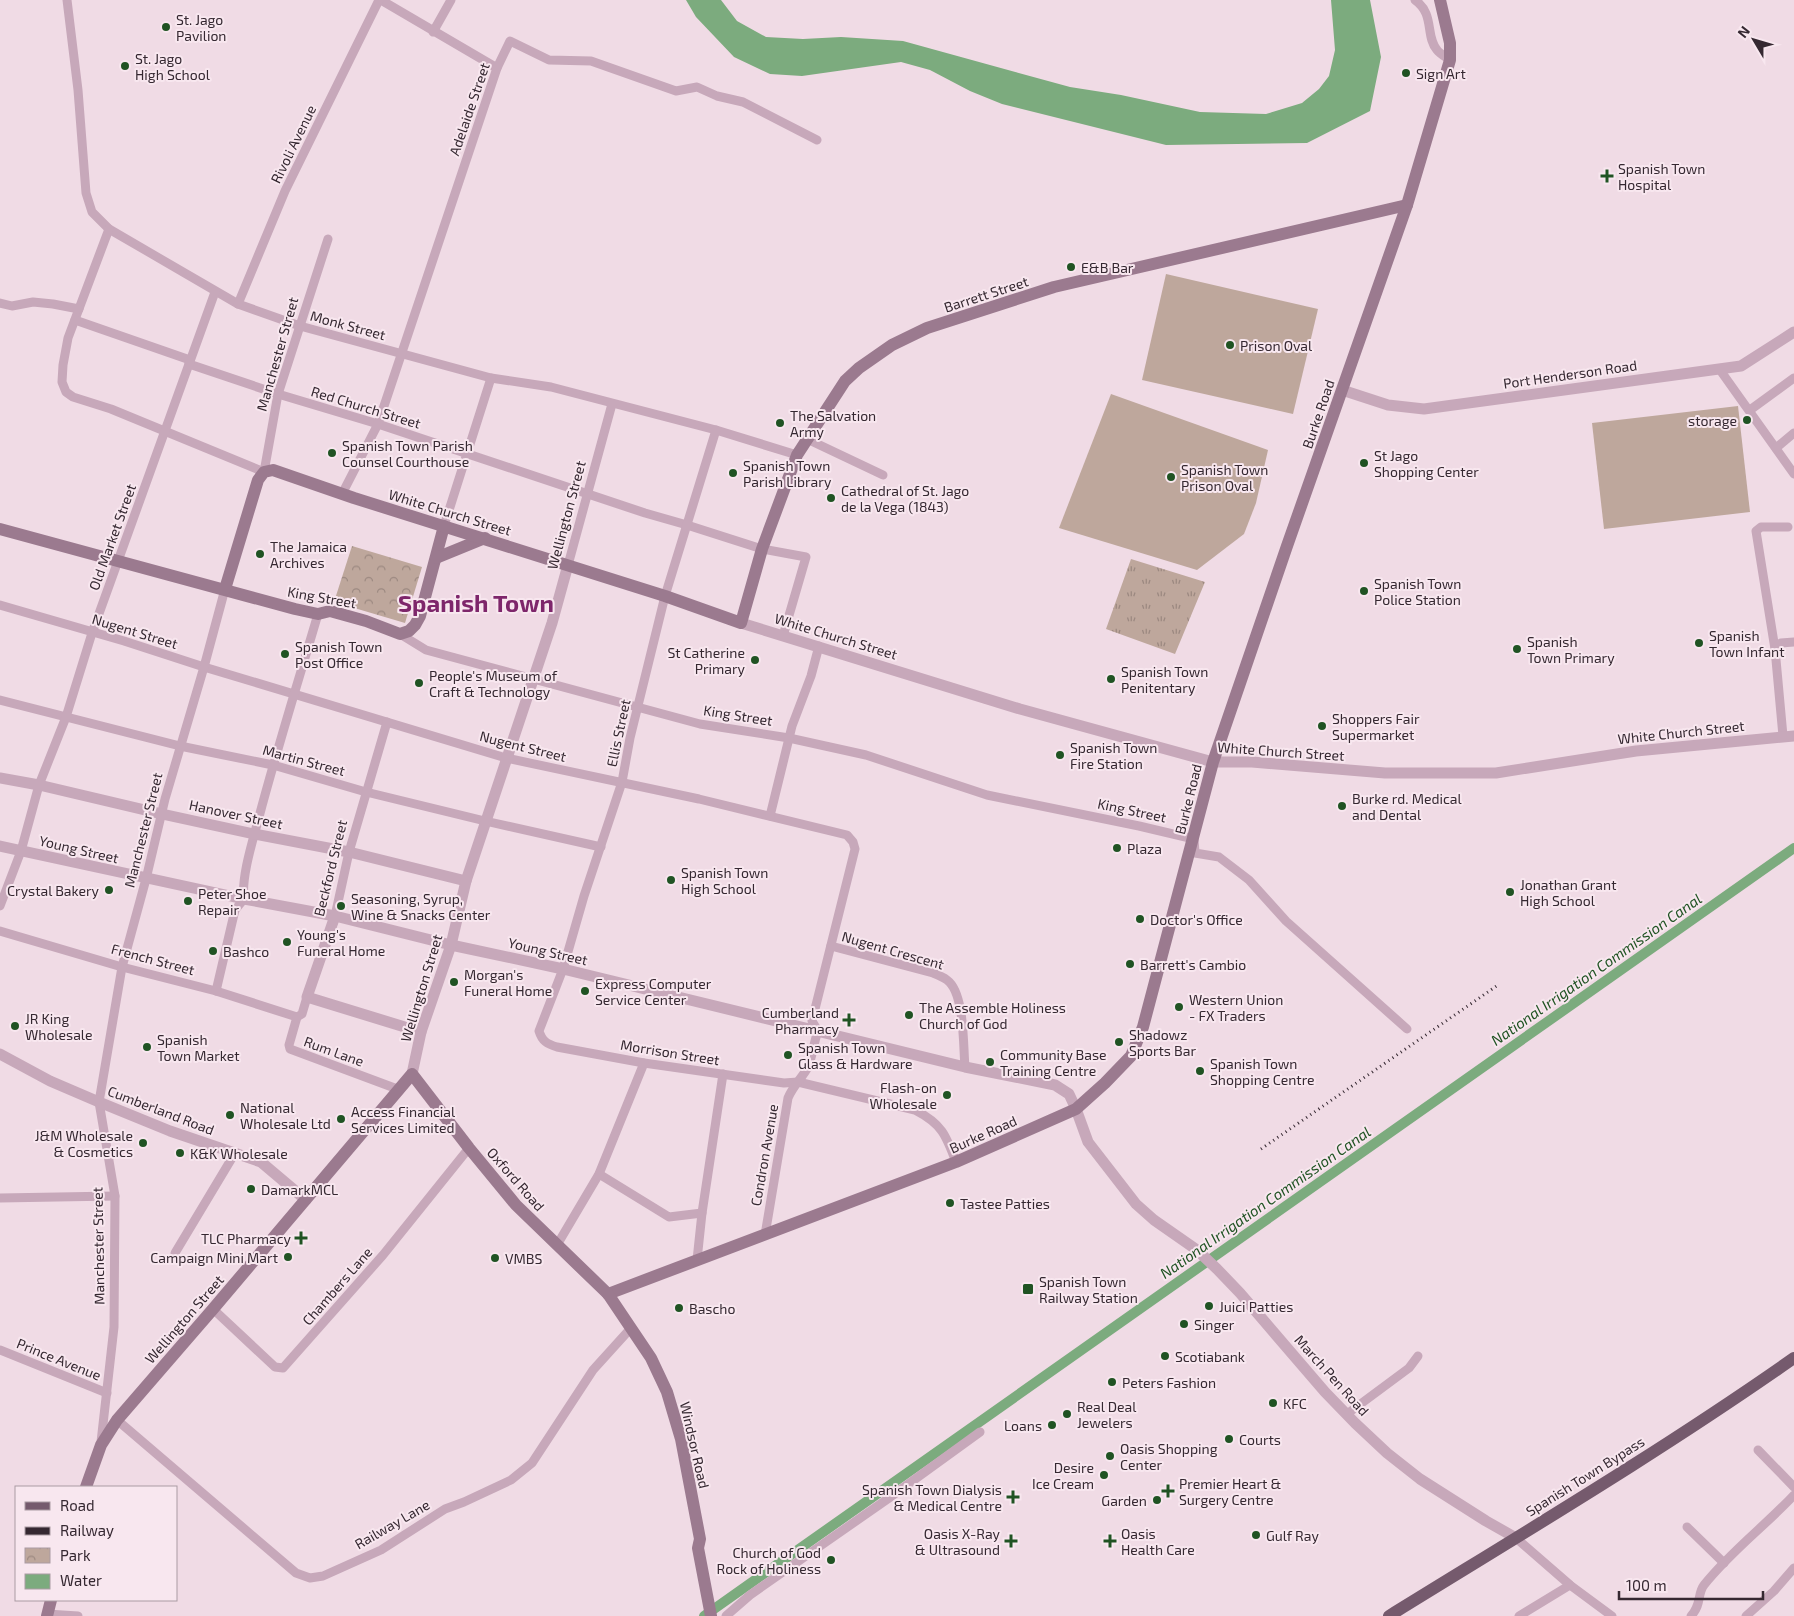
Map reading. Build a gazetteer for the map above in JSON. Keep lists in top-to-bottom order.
{
  "streets": {
    "main road": [
      "Barrett Street",
      "Manchester Street",
      "Burke Road",
      "White Church Street",
      "Wellington Street",
      "King Street",
      "Oxford Road",
      "Windsor Road",
      "Spanish Town Bypass"
    ],
    "street": [
      "Adelaide Street",
      "Rivoli Avenue",
      "Monk Street",
      "Port Henderson Road",
      "Red Church Street",
      "Old Market Street",
      "Nugent Street",
      "Ellis Street",
      "Martin Street",
      "Hanover Street",
      "Young Street",
      "Beckford Street",
      "Nugent Crescent",
      "French Street",
      "Rum Lane",
      "Morrison Street",
      "Cumberland Road",
      "Condron Avenue",
      "Chambers Lane",
      "Prince Avenue",
      "March Pen Road",
      "Railway Lane"
    ]
  },
  "crossings": [
    ["Adelaide Street", "Monk Street"],
    ["Adelaide Street", "Red Church Street"],
    ["Adelaide Street", "White Church Street"],
    ["Rivoli Avenue", "Monk Street"],
    ["Barrett Street", "Monk Street"],
    ["Barrett Street", "Red Church Street"],
    ["Barrett Street", "Burke Road"],
    ["Barrett Street", "White Church Street"],
    ["Monk Street", "Manchester Street"],
    ["Monk Street", "White Church Street"],
    ["Monk Street", "Wellington Street"],
    ["Monk Street", "Old Market Street"],
    ["Monk Street", "Ellis Street"],
    ["Manchester Street", "Red Church Street"],
    ["Manchester Street", "White Church Street"],
    ["Manchester Street", "Wellington Street"],
    ["Manchester Street", "King Street"],
    ["Manchester Street", "Nugent Street"],
    ["Manchester Street", "Martin Street"],
    ["Manchester Street", "Hanover Street"],
    ["Manchester Street", "Young Street"],
    ["Manchester Street", "French Street"],
    ["Manchester Street", "Cumberland Road"],
    ["Manchester Street", "Prince Avenue"],
    ["Port Henderson Road", "Burke Road"],
    ["Red Church Street", "White Church Street"],
    ["Red Church Street", "Wellington Street"],
    ["Red Church Street", "Old Market Street"],
    ["Red Church Street", "Ellis Street"],
    ["Burke Road", "White Church Street"],
    ["Burke Road", "King Street"],
    ["Burke Road", "Young Street"],
    ["Burke Road", "Morrison Street"],
    ["Burke Road", "Condron Avenue"],
    ["Burke Road", "Oxford Road"],
    ["Burke Road", "March Pen Road"],
    ["Burke Road", "Windsor Road"],
    ["White Church Street", "Wellington Street"],
    ["White Church Street", "Old Market Street"],
    ["White Church Street", "Ellis Street"],
    ["Wellington Street", "King Street"],
    ["Wellington Street", "Nugent Street"],
    ["Wellington Street", "Martin Street"],
    ["Wellington Street", "Hanover Street"],
    ["Wellington Street", "Young Street"],
    ["Wellington Street", "Rum Lane"],
    ["Wellington Street", "Cumberland Road"],
    ["Wellington Street", "Oxford Road"],
    ["Wellington Street", "Chambers Lane"],
    ["Wellington Street", "Railway Lane"],
    ["Old Market Street", "King Street"],
    ["Old Market Street", "Nugent Street"],
    ["Old Market Street", "Martin Street"],
    ["Old Market Street", "Hanover Street"],
    ["Old Market Street", "Young Street"],
    ["King Street", "Ellis Street"],
    ["Nugent Street", "Ellis Street"],
    ["Nugent Street", "Young Street"],
    ["Nugent Street", "Beckford Street"],
    ["Nugent Street", "Nugent Crescent"],
    ["Ellis Street", "Martin Street"],
    ["Ellis Street", "Young Street"],
    ["Ellis Street", "Morrison Street"],
    ["Martin Street", "Beckford Street"],
    ["Hanover Street", "Beckford Street"],
    ["Young Street", "Beckford Street"],
    ["Young Street", "Nugent Crescent"],
    ["Young Street", "March Pen Road"],
    ["Beckford Street", "French Street"],
    ["Beckford Street", "Rum Lane"],
    ["French Street", "Rum Lane"],
    ["Morrison Street", "Condron Avenue"],
    ["Oxford Road", "Chambers Lane"],
    ["Oxford Road", "Windsor Road"],
    ["March Pen Road", "Spanish Town Bypass"],
    ["Windsor Road", "Railway Lane"]
  ],
  "districts": ["Spanish Town"],
  "water": ["National Irrigation Commission Canal"],
  "places": {
    "other": [
      "St. Jago Pavilion",
      "St. Jago High School",
      "Sign Art",
      "E&B Bar",
      "Prison Oval",
      "storage",
      "The Salvation Army",
      "Spanish Town Parish Counsel Courthouse",
      "St Jago Shopping Center",
      "Spanish Town Parish Library",
      "Spanish Town Prison Oval",
      "Cathedral of St. Jago de la Vega (1843)",
      "The Jamaica Archives",
      "Spanish Town Police Station",
      "Spanish Town Infant",
      "Spanish Town Primary",
      "Spanish Town Post Office",
      "St Catherine Primary",
      "Spanish Town Penitentary",
      "People's Museum of Craft & Technology",
      "Shoppers Fair Supermarket",
      "Spanish Town Fire Station",
      "Burke rd. Medical and Dental",
      "Plaza",
      "Spanish Town High School",
      "Crystal Bakery",
      "Jonathan Grant High School",
      "Peter Shoe Repair",
      "Seasoning, Syrup, Wine & Snacks Center",
      "Doctor's Office",
      "Young's Funeral Home",
      "Bashco",
      "Barrett's Cambio",
      "Morgan's Funeral Home",
      "Express Computer Service Center",
      "Western Union - FX Traders",
      "The Assemble Holiness Church of God",
      "JR King Wholesale",
      "Shadowz Sports Bar",
      "Spanish Town Market",
      "Spanish Town Glass & Hardware",
      "Community Base Training Centre",
      "Spanish Town Shopping Centre",
      "Flash-on Wholesale",
      "National Wholesale Ltd",
      "Access Financial Services Limited",
      "J&M Wholesale & Cosmetics",
      "K&K Wholesale",
      "DamarkMCL",
      "Tastee Patties",
      "Campaign Mini Mart",
      "VMBS",
      "Juici Patties",
      "Bascho",
      "Singer",
      "Scotiabank",
      "Peters Fashion",
      "KFC",
      "Real Deal Jewelers",
      "Loans",
      "Courts",
      "Oasis Shopping Center",
      "Desire Ice Cream",
      "Garden",
      "Gulf Ray",
      "Church of God Rock of Holiness"
    ],
    "health": [
      "Spanish Town Hospital",
      "Cumberland Pharmacy",
      "TLC Pharmacy",
      "Premier Heart & Surgery Centre",
      "Spanish Town Dialysis & Medical Centre",
      "Oasis X-Ray & Ultrasound",
      "Oasis Health Care"
    ],
    "transit": ["Spanish Town Railway Station"]
  },
  "legend": [
    "Road",
    "Railway",
    "Park",
    "Water"
  ],
  "scale_bar": "100 m",
  "north": "top left"
}
